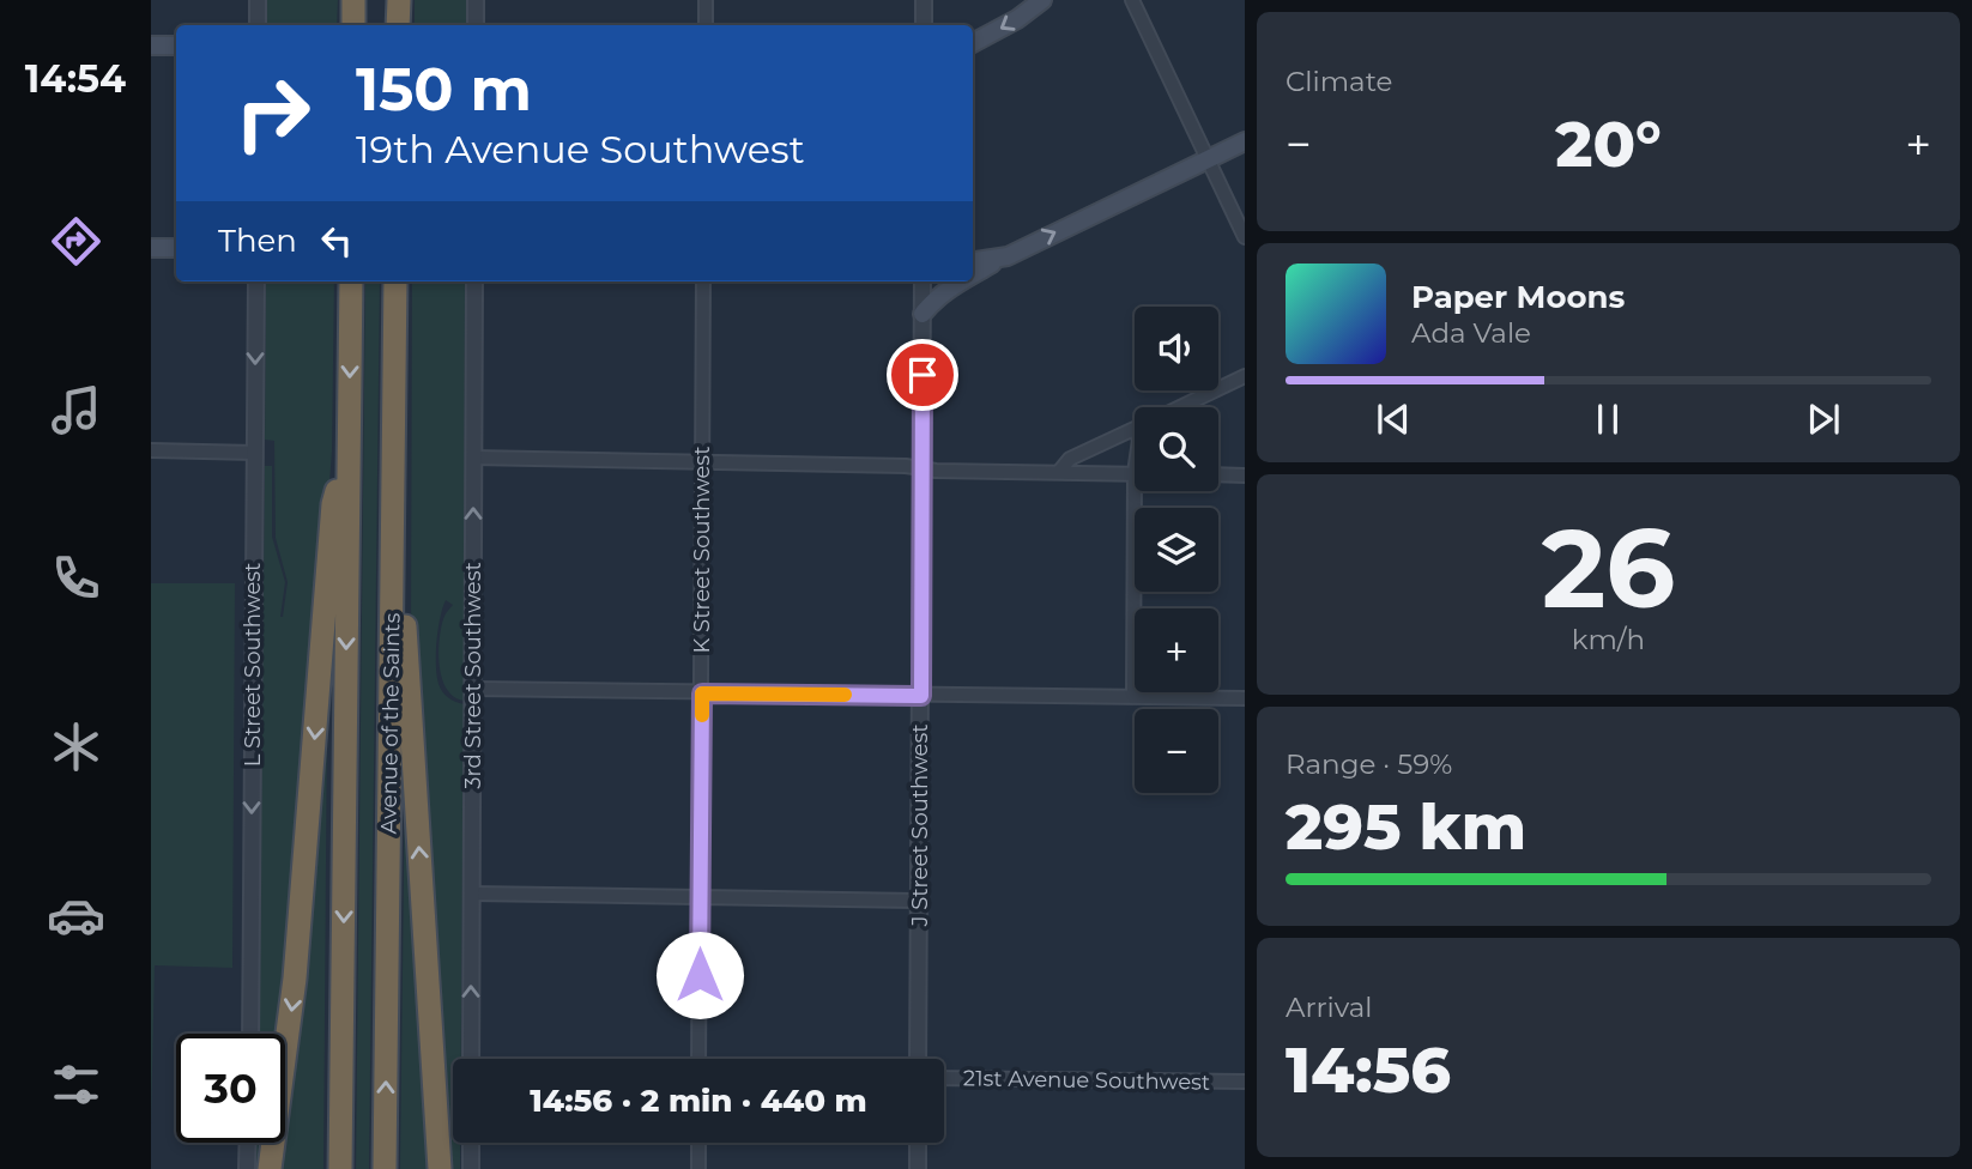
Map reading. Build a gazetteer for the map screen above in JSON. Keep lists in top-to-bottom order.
{
  "streets": {
    "highway": ["Avenue of the Saints"],
    "street": [
      "K Street Southwest",
      "L Street Southwest",
      "3rd Street Southwest",
      "J Street Southwest",
      "21st Avenue Southwest"
    ]
  },
  "one_way": ["L Street Southwest", "3rd Street Southwest"],
  "page": {
    "tabs": "14:54",
    "tile": [
      "Climate",
      ["26", "km/h"],
      ["Range · 59%", "295 km"],
      ["Arrival", "14:56"]
    ],
    "turn": ["150 m", "19th Avenue Southwest"],
    "heat": ["−", "20°", "+"],
    "then": "Then",
    "song": ["Paper Moons", "Ada Vale"],
    "map_buttons": ["+", "−"],
    "limit": "30",
    "trip": "14:56 · 2 min · 440 m"
  }
}
